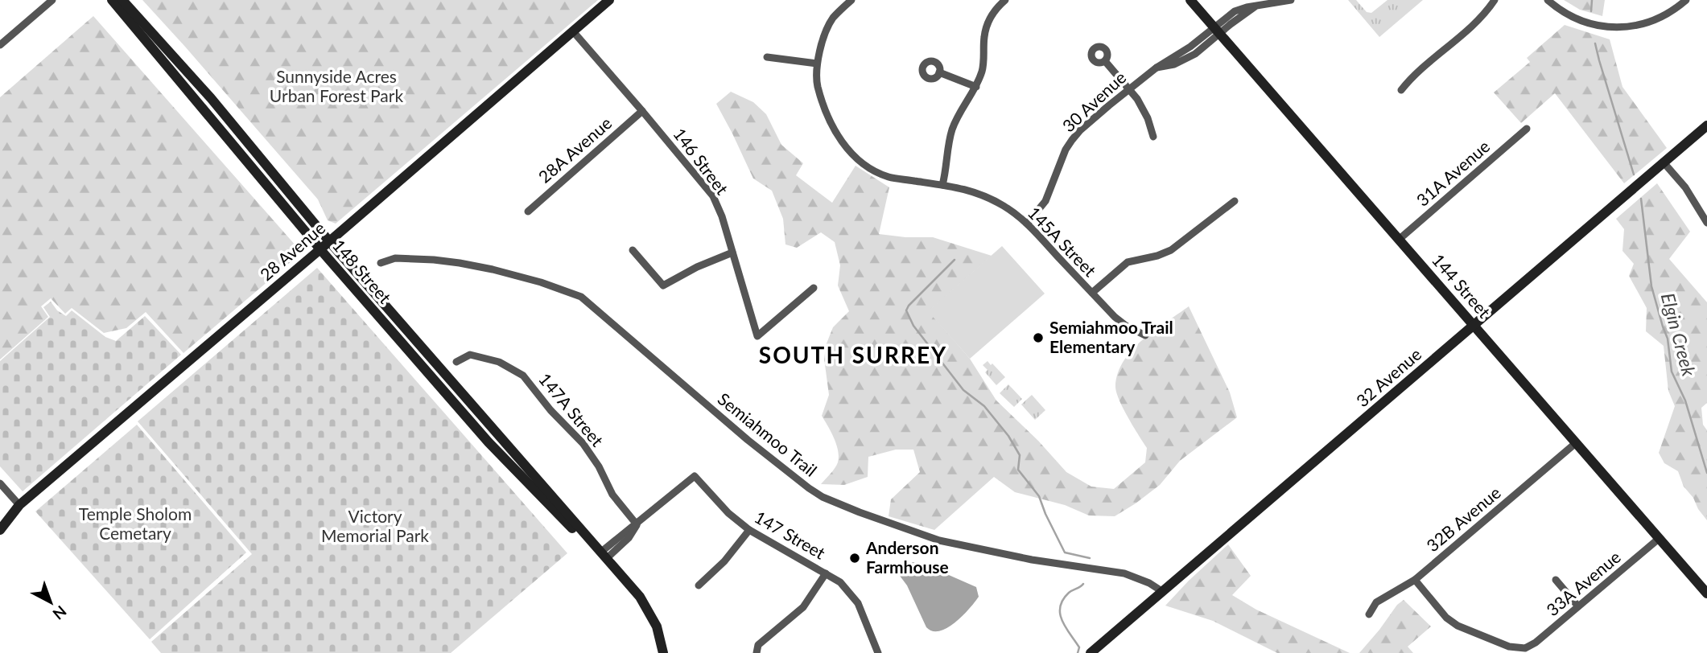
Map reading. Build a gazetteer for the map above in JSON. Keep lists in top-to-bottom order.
{
  "streets": {
    "street": [
      "30 Avenue",
      "28A Avenue",
      "146 Street",
      "31A Avenue",
      "145A Street",
      "28 Avenue",
      "148 Street",
      "144 Street",
      "32 Avenue",
      "147A Street",
      "Semiahmoo Trail",
      "32B Avenue",
      "147 Street",
      "33A Avenue"
    ]
  },
  "crossings": [
    ["30 Avenue", "145A Street"],
    ["30 Avenue", "144 Street"],
    ["28A Avenue", "146 Street"],
    ["146 Street", "28 Avenue"],
    ["31A Avenue", "144 Street"],
    ["28 Avenue", "148 Street"],
    ["144 Street", "32 Avenue"],
    ["144 Street", "32B Avenue"],
    ["144 Street", "33A Avenue"],
    ["32 Avenue", "Semiahmoo Trail"],
    ["147A Street", "147 Street"]
  ],
  "districts": ["SOUTH SURREY"],
  "water": ["Elgin Creek"],
  "parks": ["Sunnyside Acres Urban Forest Park", "Temple Sholom Cemetary", "Victory Memorial Park"],
  "places": ["Semiahmoo Trail Elementary", "Anderson Farmhouse"],
  "north": "bottom right"
}
